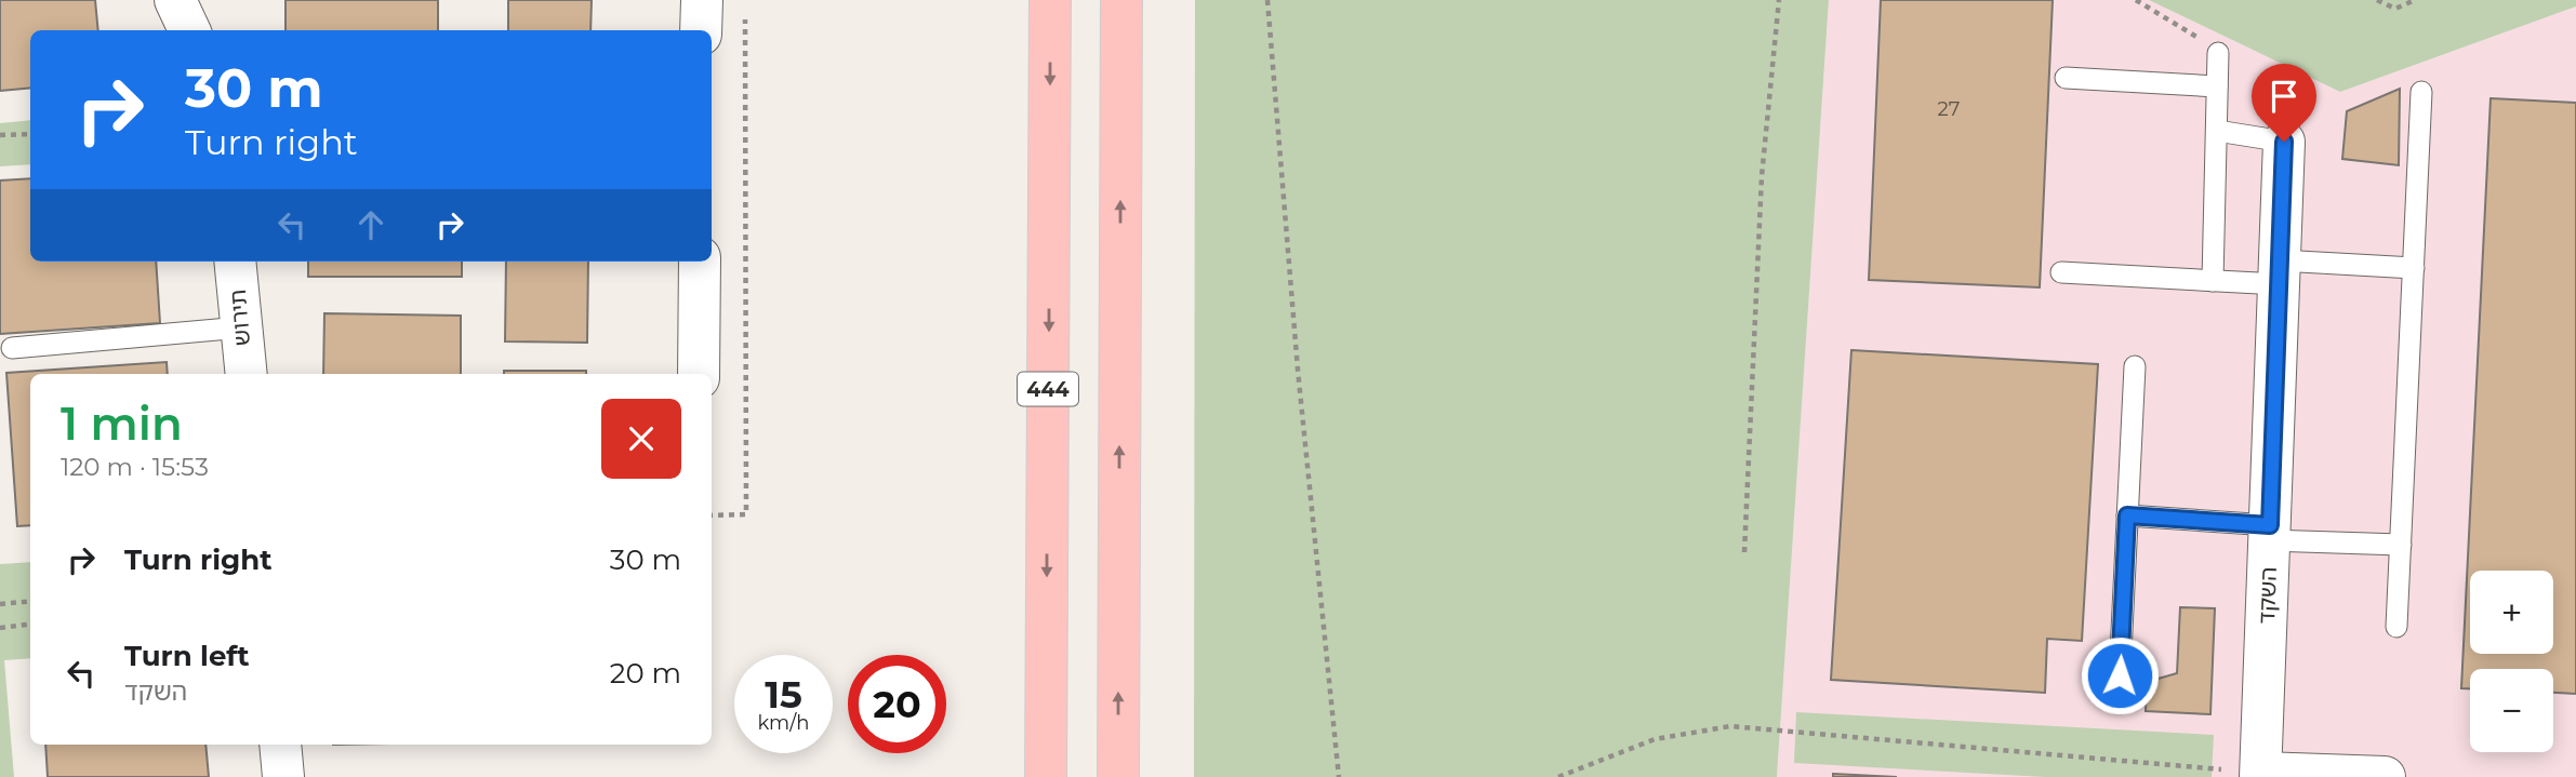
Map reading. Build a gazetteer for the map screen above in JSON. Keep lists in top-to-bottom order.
{
  "streets": {
    "main road": ["444"],
    "street": ["תירוש", "השקד"]
  },
  "house_numbers": ["27"],
  "page": {
    "turn": ["30 m", "Turn right"],
    "heading": ["1 min", "120 m · 15:53"],
    "list": [
      {
        "name": "Turn right",
        "value": "30 m"
      },
      {
        "name": "Turn left",
        "note": "השקד",
        "value": "20 m"
      }
    ],
    "map_buttons": ["+", "−"],
    "speed": "15 km/h",
    "limit": "20"
  }
}
